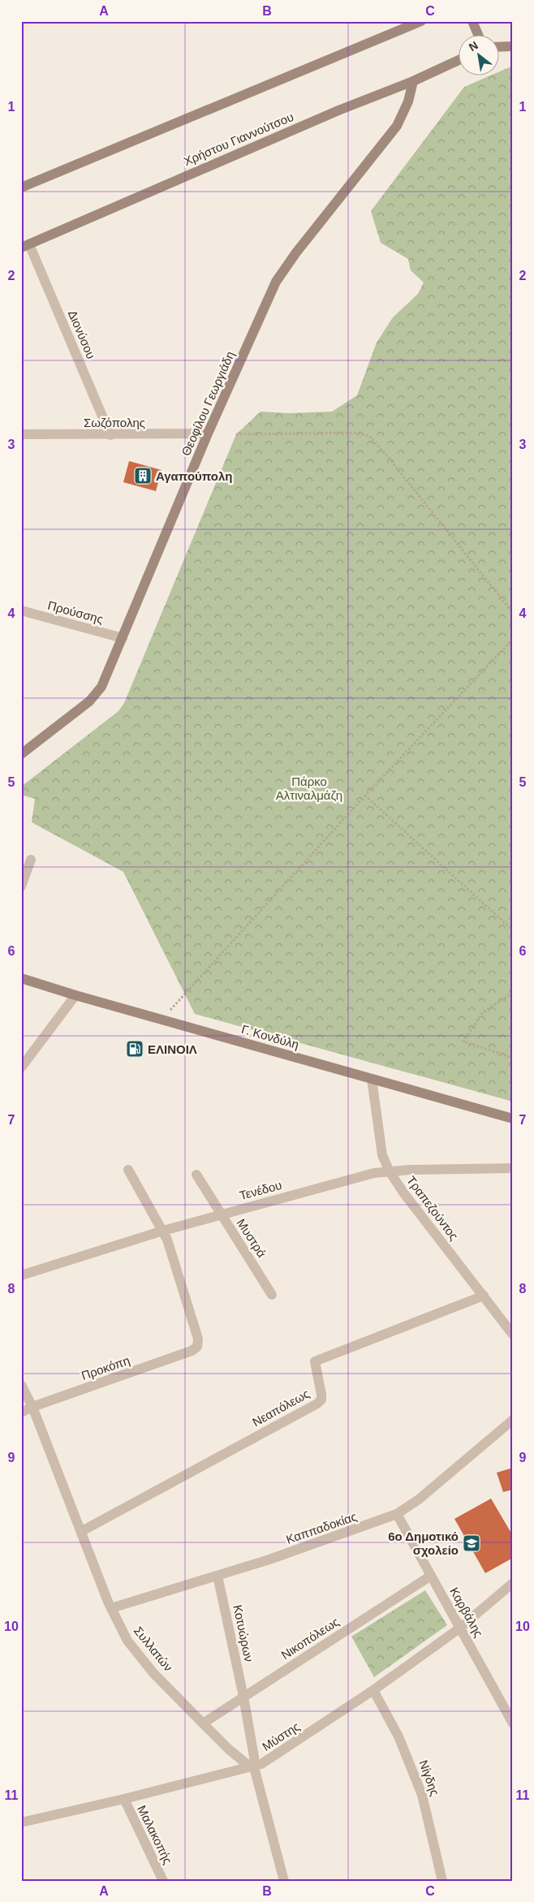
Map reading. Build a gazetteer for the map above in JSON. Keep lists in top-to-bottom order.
{
  "streets": {
    "street": [
      "Χρήστου Γιαννούτσου",
      "Διονύσου",
      "Θεοφίλου Γεωργιάδη",
      "Σωζόπολης",
      "Προύσσης",
      "Γ. Κονδύλη",
      "Τενέδου",
      "Τραπεζούντος",
      "Μυστρά",
      "Προκόπη",
      "Νεαπόλεως",
      "Καππαδοκίας",
      "Καρβάλης",
      "Κοτυώρων",
      "Νικοπόλεως",
      "Συλλατών",
      "Μύστης",
      "Νίγδης",
      "Μαλακοπής"
    ]
  },
  "crossings": [
    ["Χρήστου Γιαννούτσου", "Διονύσου"],
    ["Χρήστου Γιαννούτσου", "Θεοφίλου Γεωργιάδη"],
    ["Διονύσου", "Σωζόπολης"],
    ["Θεοφίλου Γεωργιάδη", "Σωζόπολης"],
    ["Θεοφίλου Γεωργιάδη", "Προύσσης"],
    ["Γ. Κονδύλη", "Τραπεζούντος"],
    ["Τενέδου", "Τραπεζούντος"],
    ["Τενέδου", "Μυστρά"],
    ["Τενέδου", "Προκόπη"],
    ["Τραπεζούντος", "Νεαπόλεως"],
    ["Προκόπη", "Συλλατών"],
    ["Νεαπόλεως", "Συλλατών"],
    ["Καππαδοκίας", "Καρβάλης"],
    ["Καππαδοκίας", "Κοτυώρων"],
    ["Καππαδοκίας", "Συλλατών"],
    ["Καρβάλης", "Νικοπόλεως"],
    ["Καρβάλης", "Μύστης"],
    ["Κοτυώρων", "Νικοπόλεως"],
    ["Κοτυώρων", "Συλλατών"],
    ["Κοτυώρων", "Μύστης"],
    ["Νικοπόλεως", "Συλλατών"],
    ["Συλλατών", "Μύστης"],
    ["Μύστης", "Νίγδης"],
    ["Μύστης", "Μαλακοπής"]
  ],
  "parks": ["Πάρκο Αλτιναλμάζη"],
  "places": {
    "building": ["Αγαπούπολη"],
    "fuel station": ["ΕΛΙΝΟΙΛ"],
    "school or university": ["6ο Δημοτικό σχολείο"]
  },
  "north": "top left",
  "grid": {
    "columns": ["A", "B", "C"],
    "rows": [
      "1",
      "2",
      "3",
      "4",
      "5",
      "6",
      "7",
      "8",
      "9",
      "10",
      "11"
    ]
  }
}
